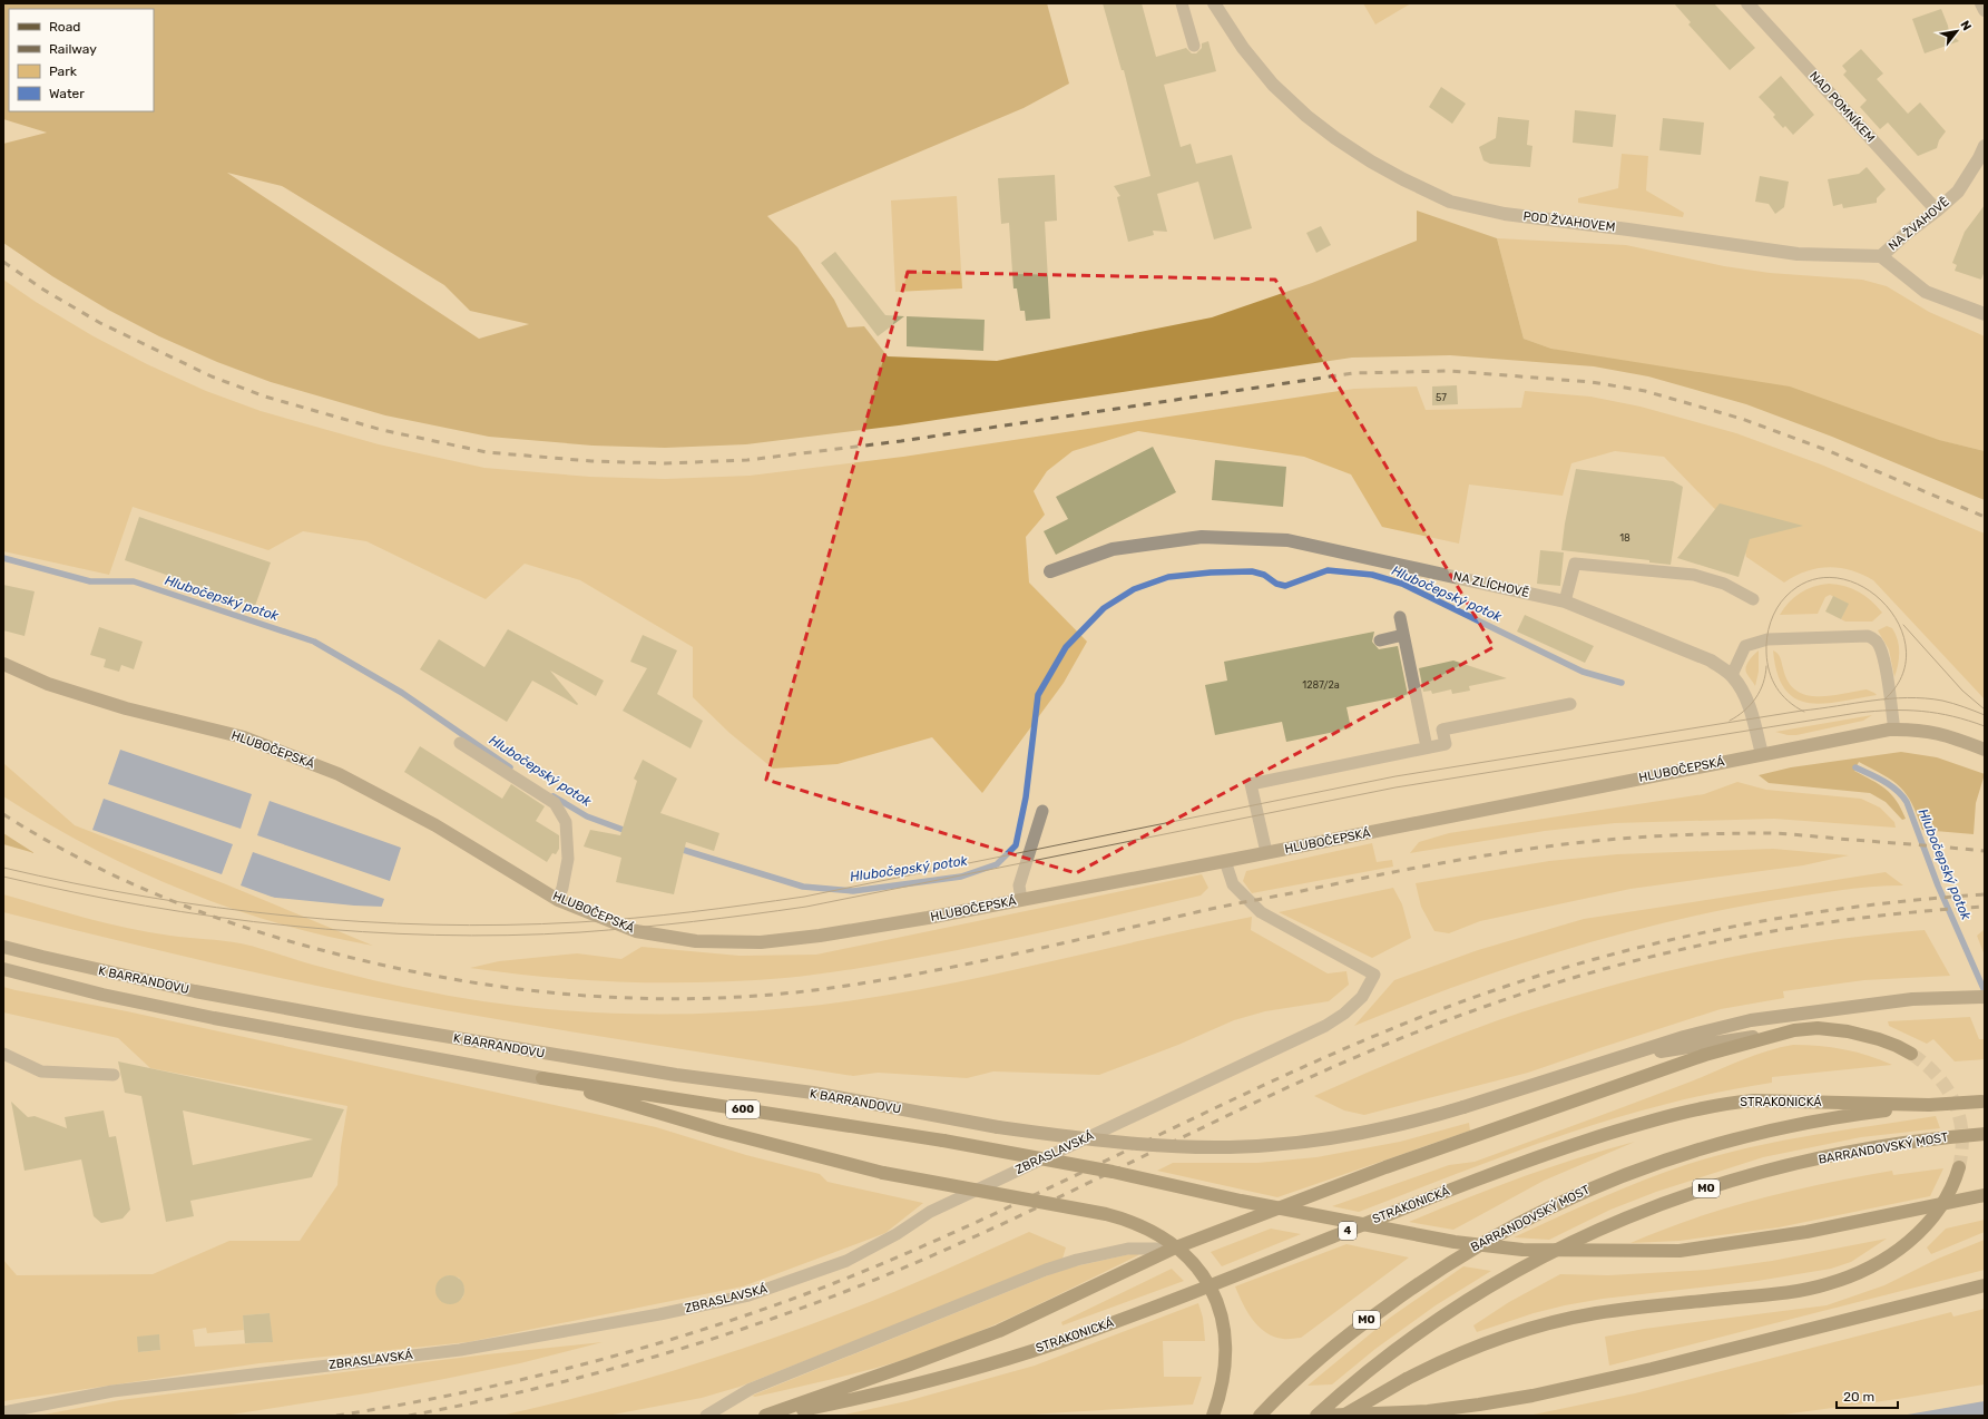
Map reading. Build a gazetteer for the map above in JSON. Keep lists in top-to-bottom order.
{
  "streets": {
    "main road": [
      "HLUBOČEPSKÁ",
      "K BARRANDOVU",
      "STRAKONICKÁ",
      "600",
      "BARRANDOVSKÝ MOST",
      "MO",
      "4"
    ],
    "street": [
      "NAD POMNÍKEM",
      "POD ŽVAHOVEM",
      "NA ŽVAHOVĚ",
      "NA ZLÍCHOVĚ"
    ],
    "lane": ["ZBRASLAVSKÁ"]
  },
  "crossings": [
    ["NAD POMNÍKEM", "NA ŽVAHOVĚ"],
    ["POD ŽVAHOVEM", "NA ŽVAHOVĚ"],
    ["NA ZLÍCHOVĚ", "HLUBOČEPSKÁ"],
    ["HLUBOČEPSKÁ", "ZBRASLAVSKÁ"],
    ["K BARRANDOVU", "600"],
    ["STRAKONICKÁ", "BARRANDOVSKÝ MOST"]
  ],
  "water": ["Hlubočepský potok"],
  "house_numbers": ["57", "18", "1287/2a"],
  "legend": [
    "Road",
    "Railway",
    "Park",
    "Water"
  ],
  "scale_bar": "20 m",
  "north": "top right"
}
